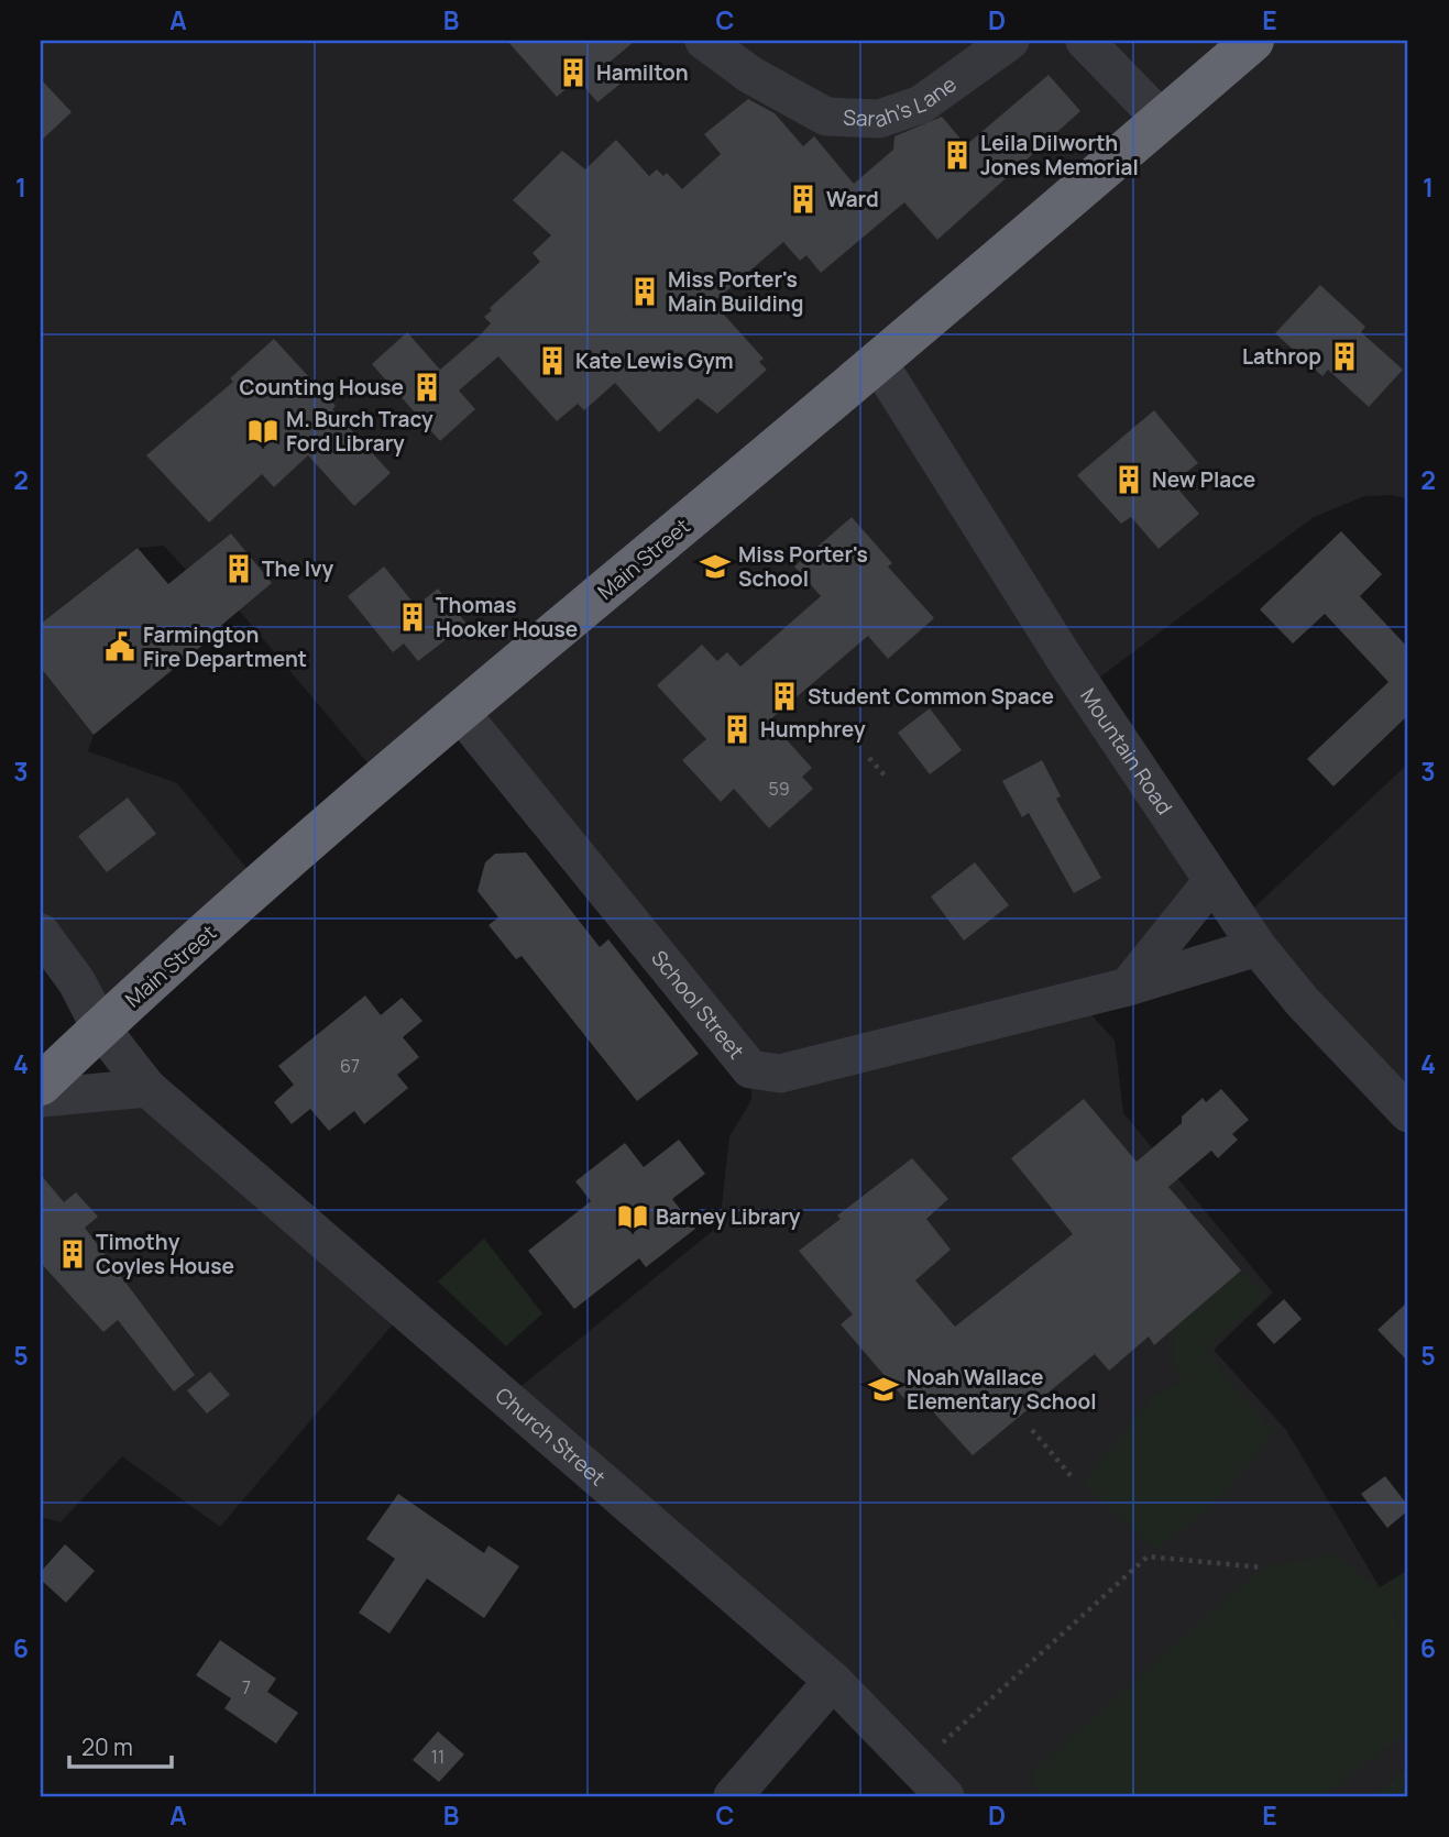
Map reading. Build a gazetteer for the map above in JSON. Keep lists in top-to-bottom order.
{
  "streets": {
    "highway": ["Main Street"],
    "street": [
      "Sarah's Lane",
      "Mountain Road",
      "School Street",
      "Church Street"
    ]
  },
  "crossings": [
    ["Main Street", "Mountain Road"],
    ["Main Street", "School Street"],
    ["Main Street", "Church Street"],
    ["Mountain Road", "School Street"]
  ],
  "places": {
    "building": [
      "Hamilton",
      "Leila Dilworth Jones Memorial",
      "Ward",
      "Miss Porter's Main Building",
      "Lathrop",
      "Kate Lewis Gym",
      "Counting House",
      "New Place",
      "The Ivy",
      "Thomas Hooker House",
      "Student Common Space",
      "Humphrey",
      "Timothy Coyles House"
    ],
    "library": ["M. Burch Tracy Ford Library", "Barney Library"],
    "school or university": ["Miss Porter's School", "Noah Wallace Elementary School"],
    "public building": ["Farmington Fire Department"]
  },
  "house_numbers": [
    "59",
    "67",
    "7",
    "11"
  ],
  "scale_bar": "20 m",
  "grid": {
    "columns": [
      "A",
      "B",
      "C",
      "D",
      "E"
    ],
    "rows": [
      "1",
      "2",
      "3",
      "4",
      "5",
      "6"
    ]
  }
}
